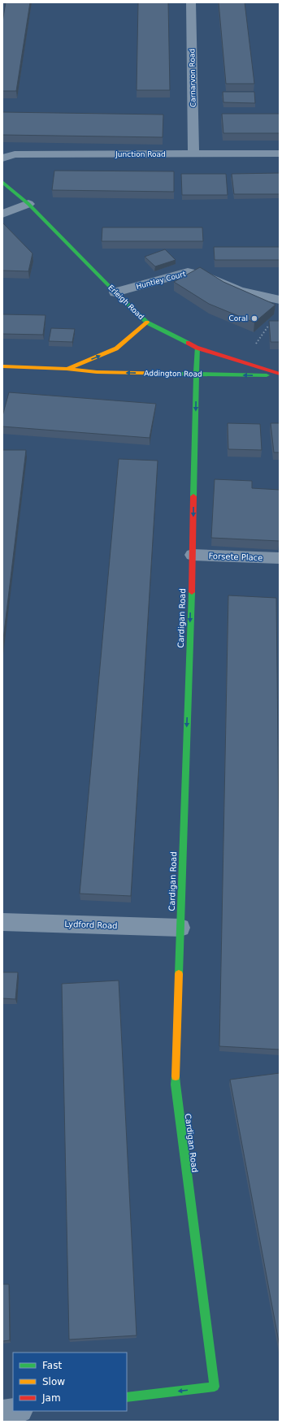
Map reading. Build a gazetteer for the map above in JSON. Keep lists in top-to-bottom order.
{
  "streets": {
    "street": [
      "Carnarvon Road",
      "Junction Road",
      "Huntley Court",
      "Erleigh Road",
      "Addington Road",
      "Forsete Place",
      "Cardigan Road",
      "Lydford Road"
    ]
  },
  "crossings": [
    ["Carnarvon Road", "Junction Road"],
    ["Huntley Court", "Erleigh Road"],
    ["Erleigh Road", "Addington Road"],
    ["Erleigh Road", "Cardigan Road"],
    ["Addington Road", "Cardigan Road"],
    ["Forsete Place", "Cardigan Road"],
    ["Cardigan Road", "Lydford Road"]
  ],
  "one_way": ["Cardigan Road"],
  "places": ["Coral"],
  "legend": ["Fast", "Slow", "Jam"]
}
